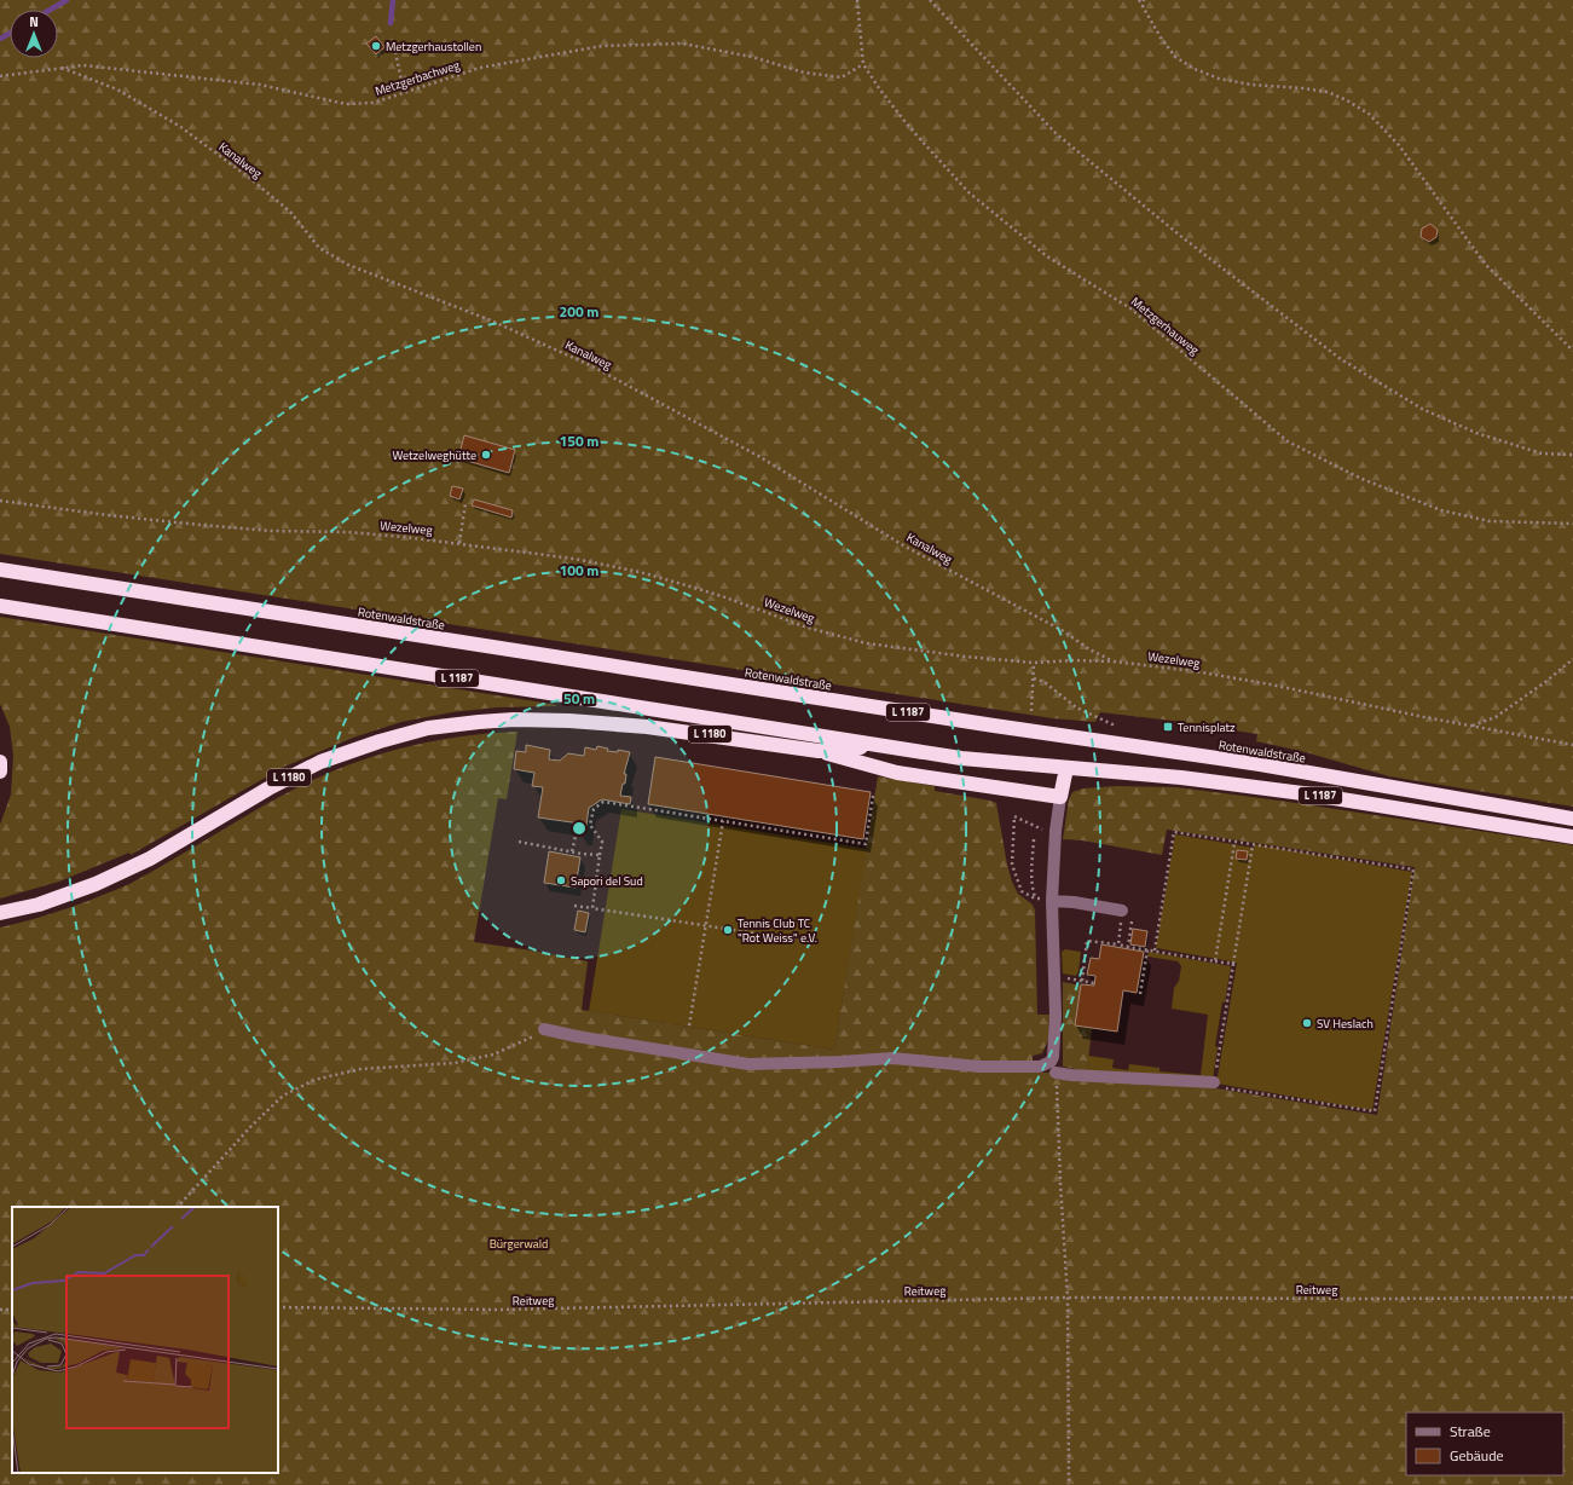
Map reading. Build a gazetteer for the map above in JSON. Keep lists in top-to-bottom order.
{
  "streets": {
    "highway": ["Rotenwaldstraße", "L 1187", "L 1180"],
    "path": [
      "Metzgerbachweg",
      "Kanalweg",
      "Metzgerhauweg",
      "Wezelweg",
      "Reitweg"
    ]
  },
  "crossings": [
    ["Metzgerbachweg", "Kanalweg"],
    ["Metzgerbachweg", "Metzgerhauweg"],
    ["Kanalweg", "Wezelweg"],
    ["L 1187", "L 1180"]
  ],
  "parks": ["Bürgerwald"],
  "places": {
    "other": [
      "Metzgerhaustollen",
      "Wetzelweghütte",
      "Sapori del Sud",
      "Tennis Club TC \"Rot Weiss\" e.V.",
      "SV Heslach"
    ],
    "transit": ["Tennisplatz"]
  },
  "legend": ["Straße", "Gebäude"],
  "north": "top",
  "rings": [
    "200 m",
    "150 m",
    "100 m",
    "50 m"
  ]
}
